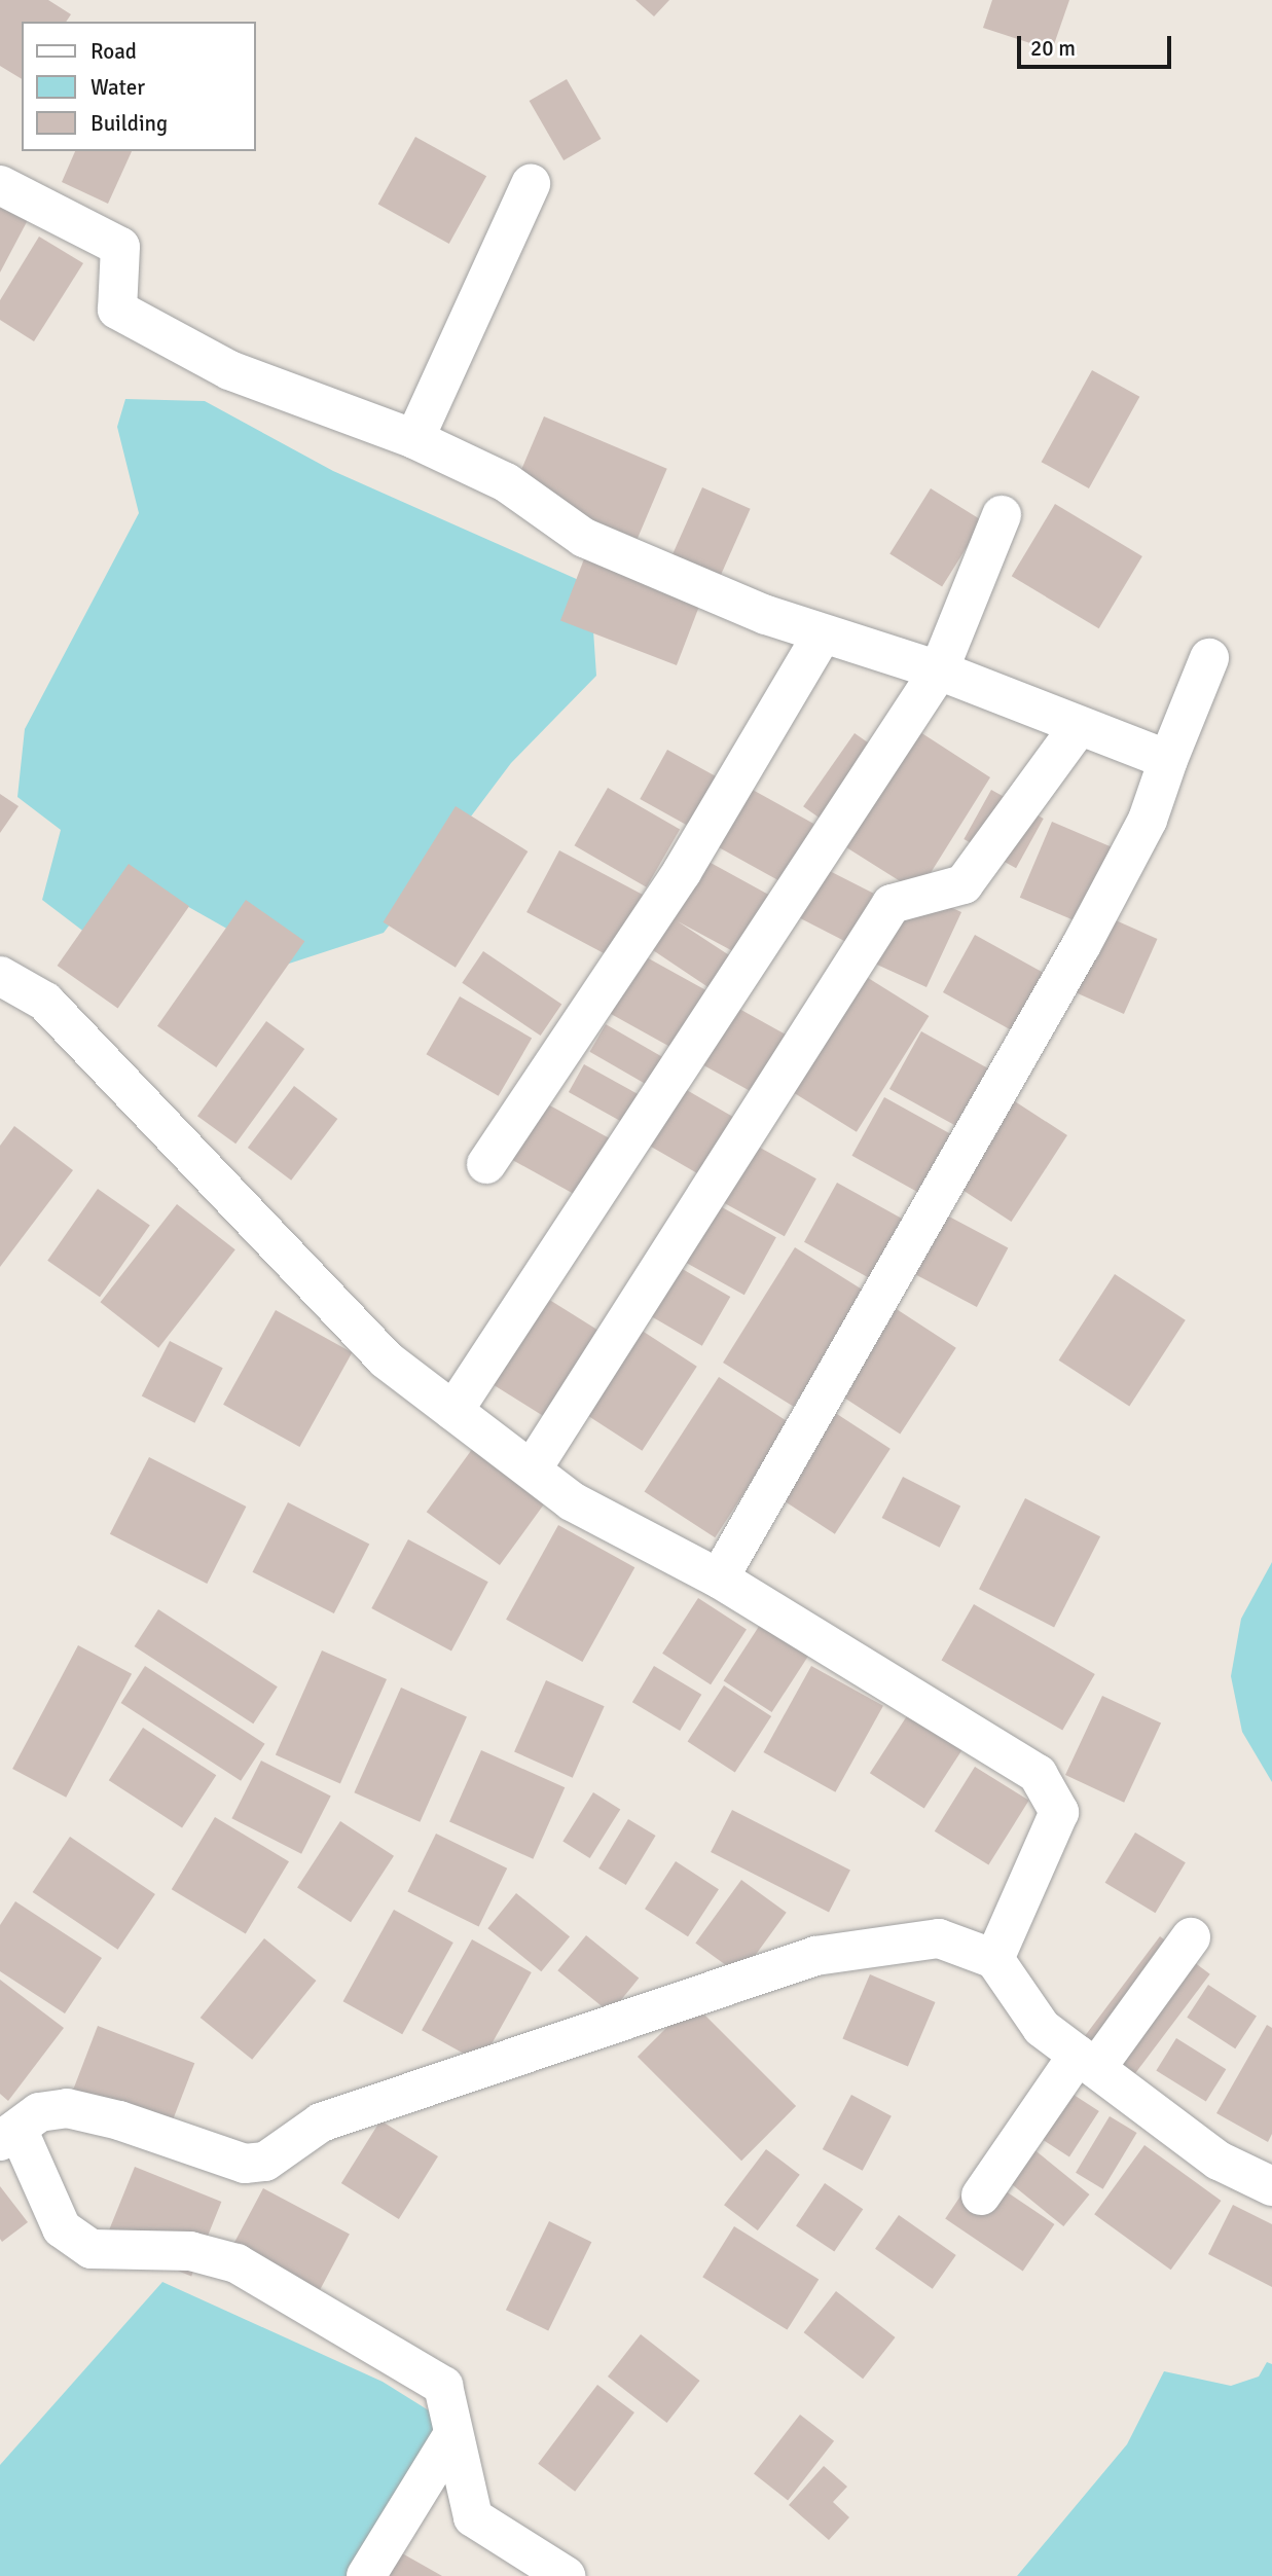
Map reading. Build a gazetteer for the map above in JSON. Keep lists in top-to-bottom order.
{
  "legend": ["Road", "Water", "Building"],
  "scale_bar": "20 m"
}
